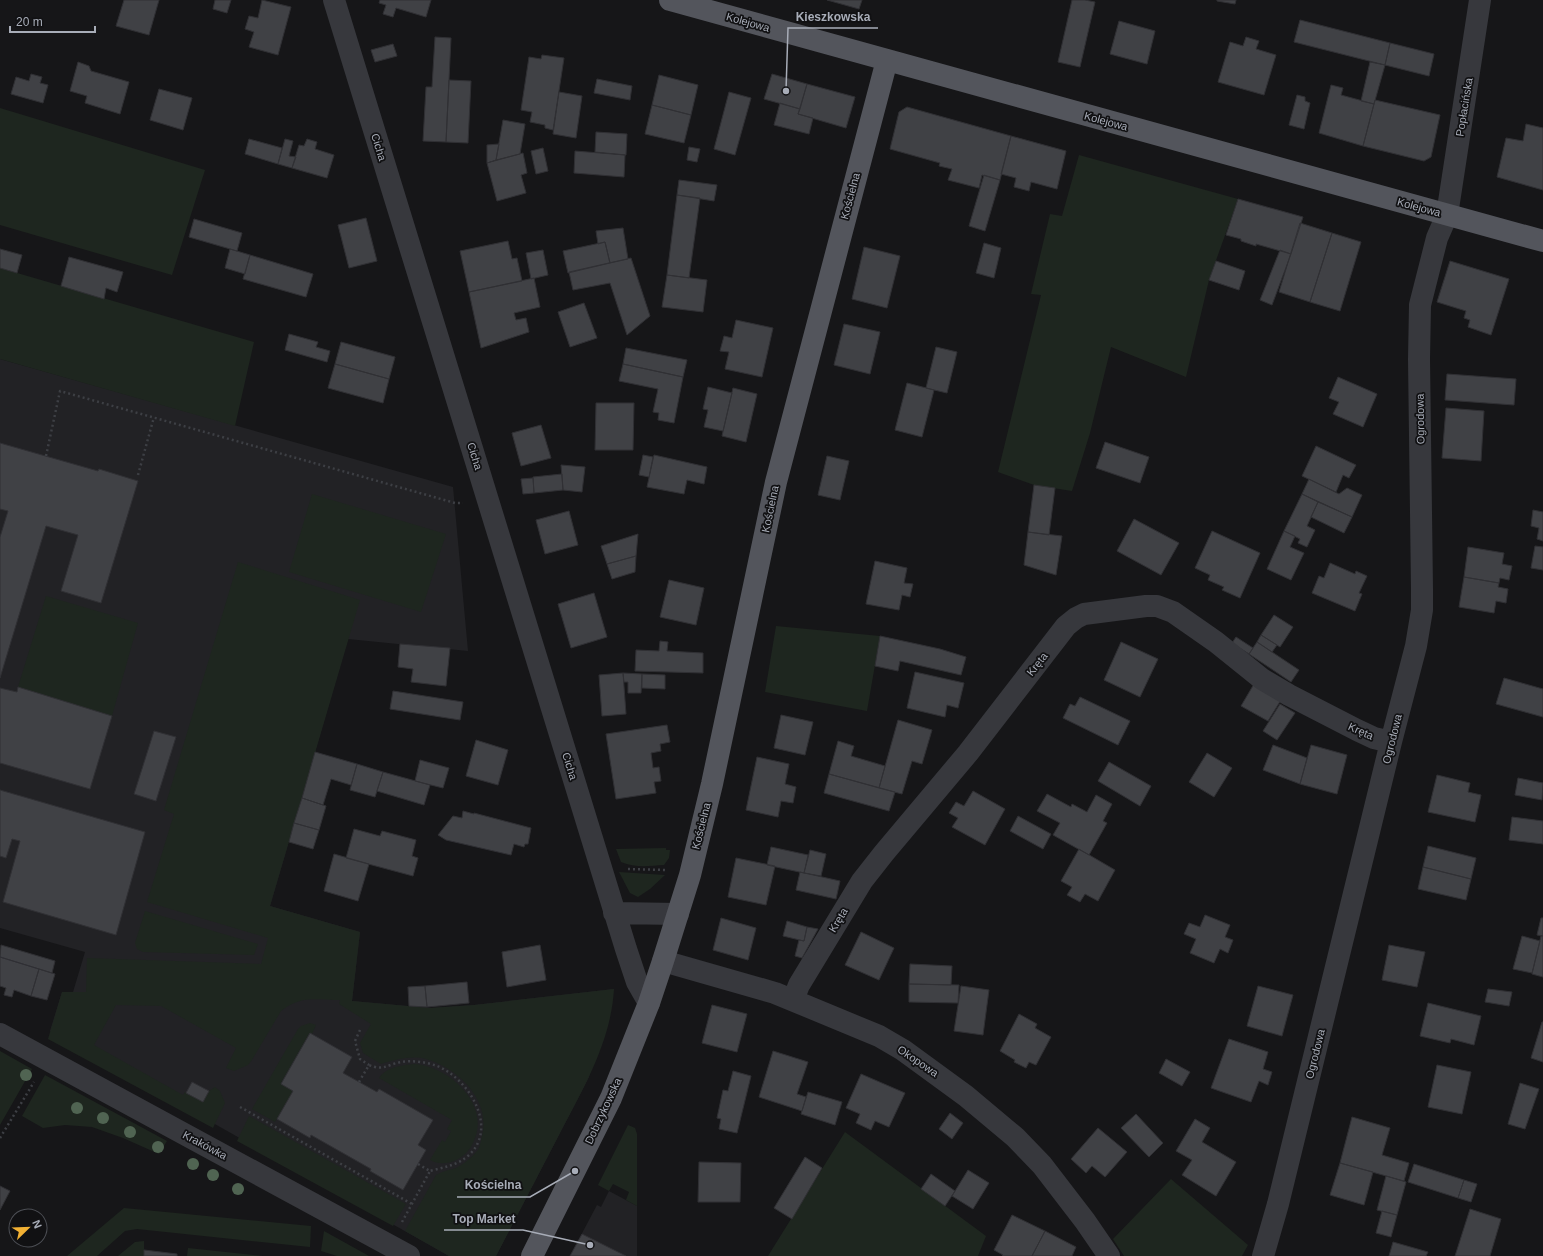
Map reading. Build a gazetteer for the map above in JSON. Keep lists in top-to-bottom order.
{
  "streets": {
    "main road": ["Kolejowa", "Kościelna", "Dobrzykowska"],
    "street": [
      "Popłacińska",
      "Cicha",
      "Ogrodowa",
      "Kręta",
      "Okopowa",
      "Krakówka"
    ]
  },
  "crossings": [
    ["Kolejowa", "Popłacińska"],
    ["Kolejowa", "Kościelna"],
    ["Kolejowa", "Ogrodowa"],
    ["Popłacińska", "Ogrodowa"],
    ["Cicha", "Dobrzykowska"],
    ["Kościelna", "Okopowa"],
    ["Kościelna", "Dobrzykowska"],
    ["Ogrodowa", "Kręta"],
    ["Kręta", "Okopowa"],
    ["Okopowa", "Dobrzykowska"]
  ],
  "places": ["Kieszkowska", "Kościelna", "Top Market"],
  "scale_bar": "20 m",
  "north": "top right"
}
